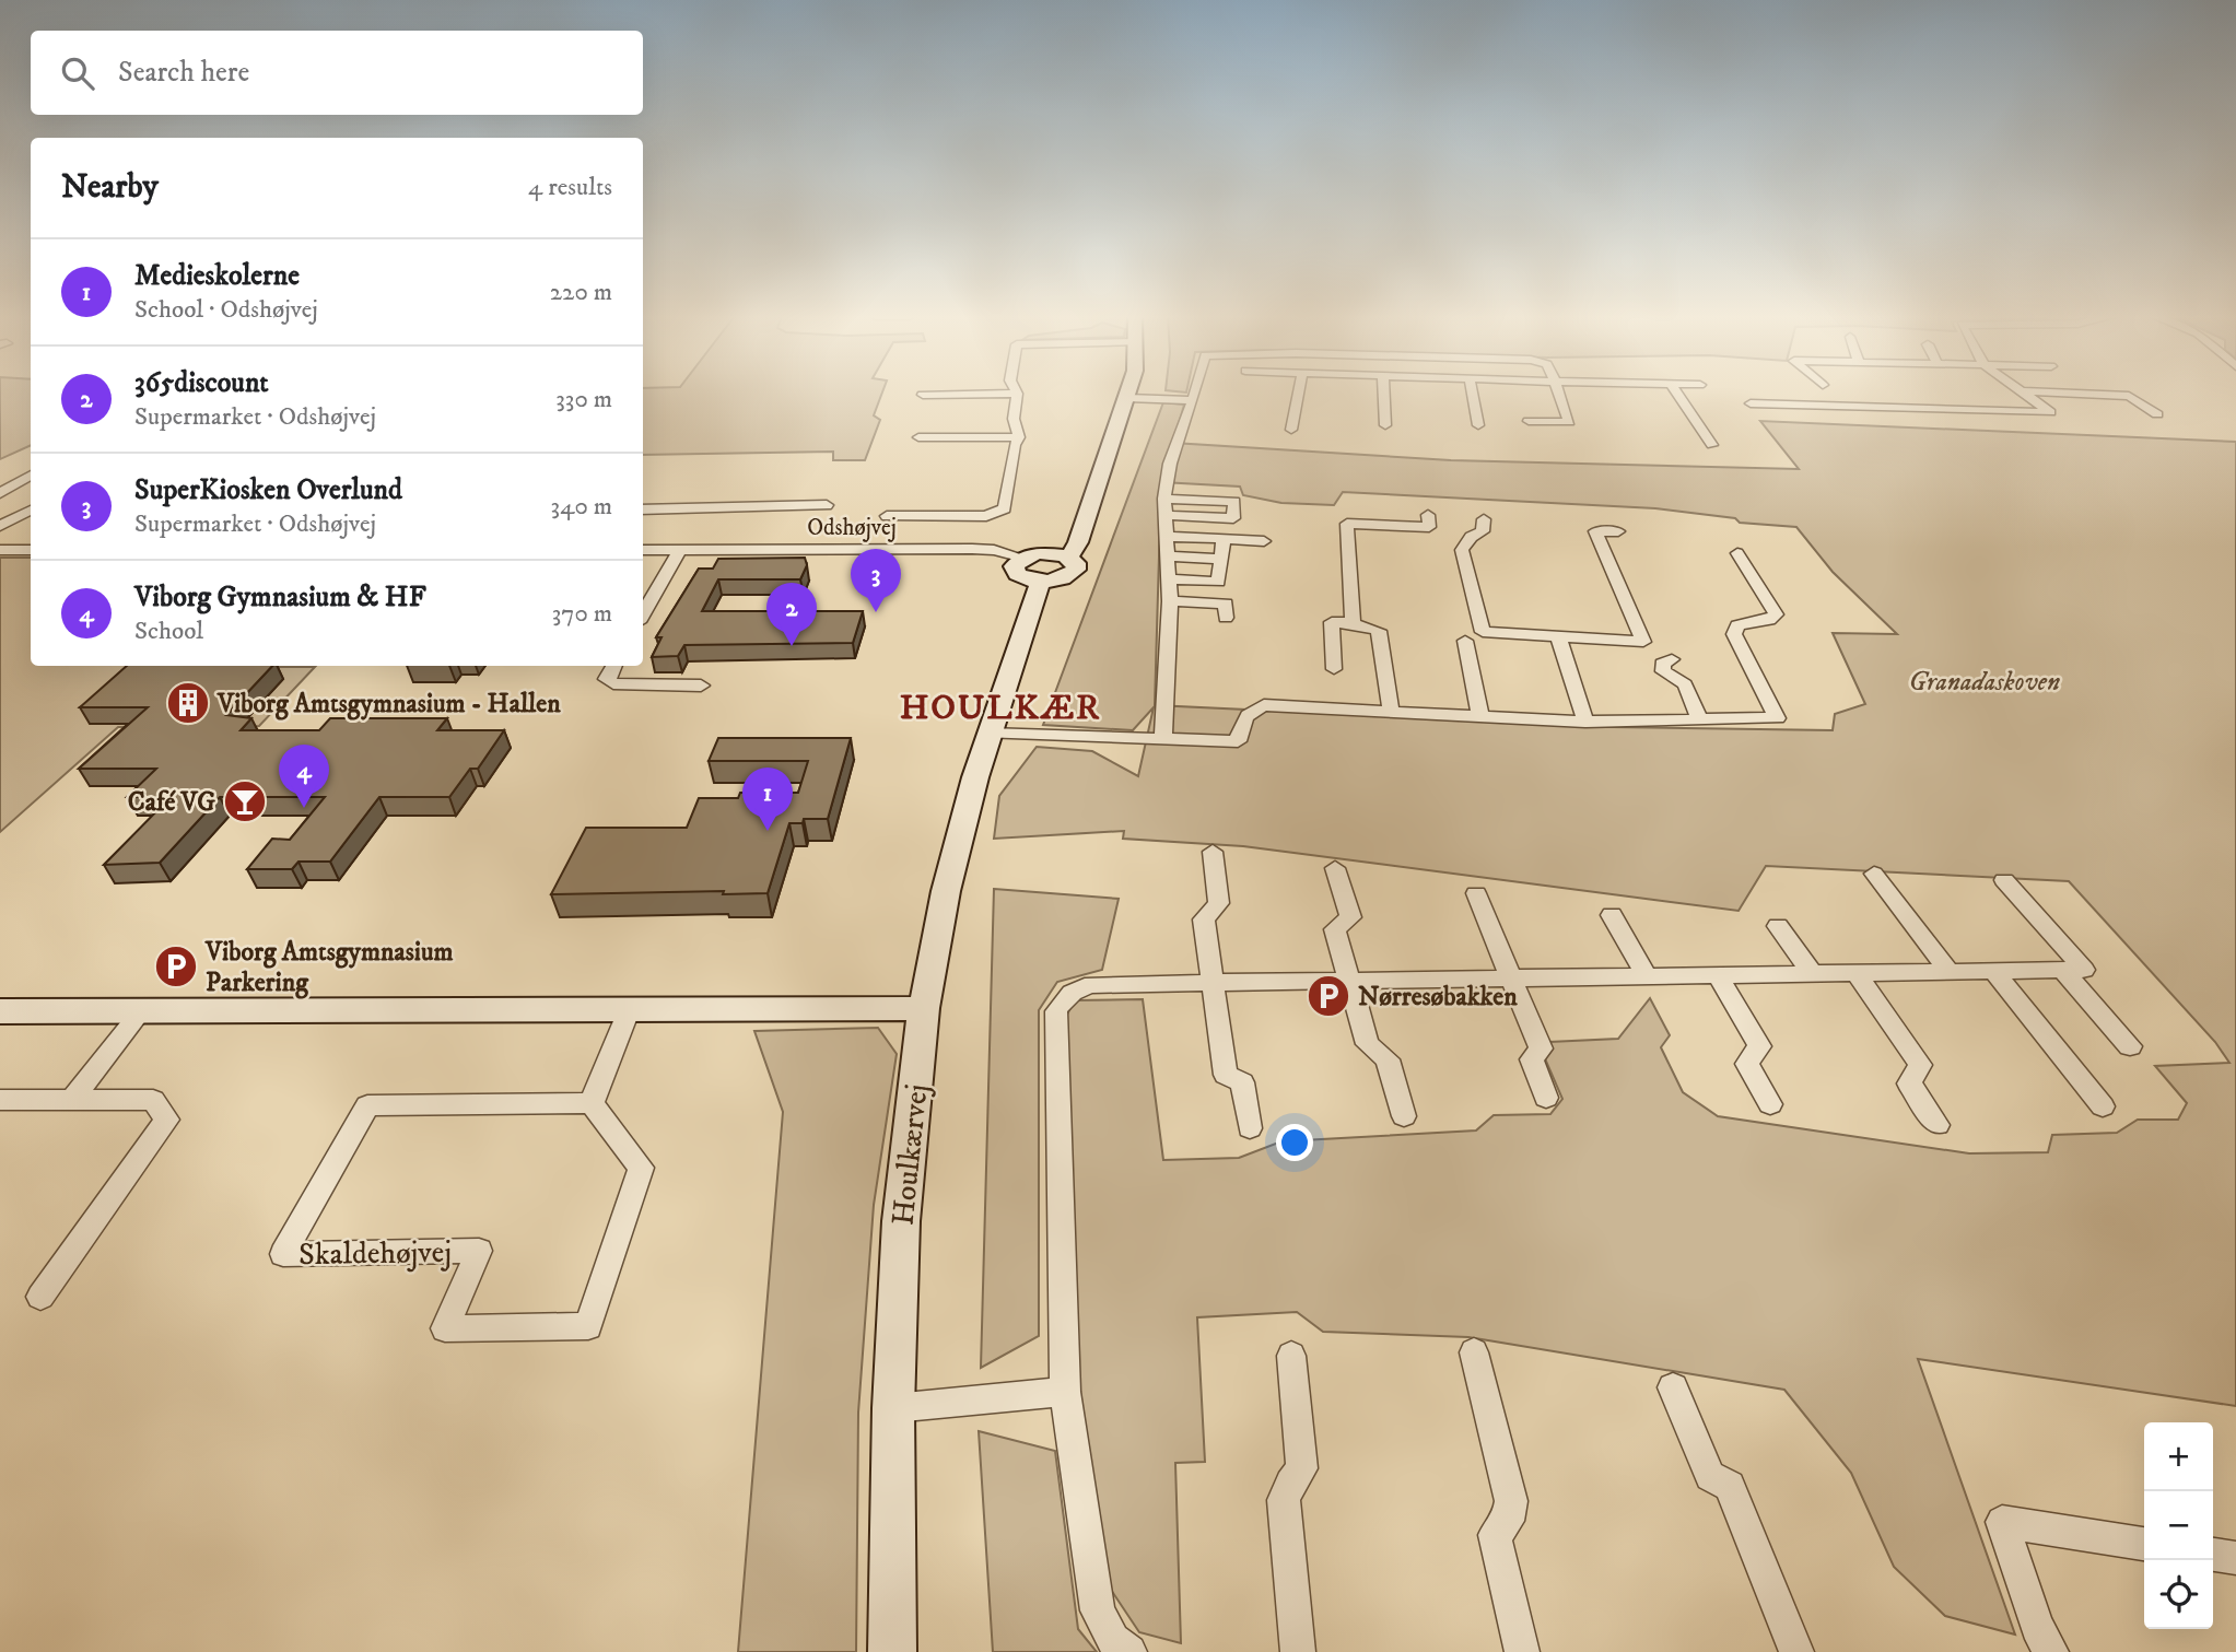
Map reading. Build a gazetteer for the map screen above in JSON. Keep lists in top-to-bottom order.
{
  "streets": {
    "street": ["Odshøjvej", "Houlkærvej", "Skaldehøjvej"]
  },
  "districts": ["HOULKÆR"],
  "parks": ["Granadaskoven"],
  "places": {
    "building": ["Viborg Amtsgymnasium - Hallen"],
    "bar": ["Café VG"],
    "parking": ["Viborg Amtsgymnasium Parkering", "Nørresøbakken"]
  },
  "page": {
    "search": "Search here",
    "heading": ["Nearby", "4 results"],
    "list": [
      {
        "mark": "1",
        "name": "Medieskolerne",
        "note": "School · Odshøjvej",
        "value": "220 m"
      },
      {
        "mark": "2",
        "name": "365discount",
        "note": "Supermarket · Odshøjvej",
        "value": "330 m"
      },
      {
        "mark": "3",
        "name": "SuperKiosken Overlund",
        "note": "Supermarket · Odshøjvej",
        "value": "340 m"
      },
      {
        "mark": "4",
        "name": "Viborg Gymnasium & HF",
        "note": "School",
        "value": "370 m"
      }
    ],
    "pins": [
      "3",
      "2",
      "4",
      "1"
    ],
    "map_buttons": ["+", "−"]
  }
}
